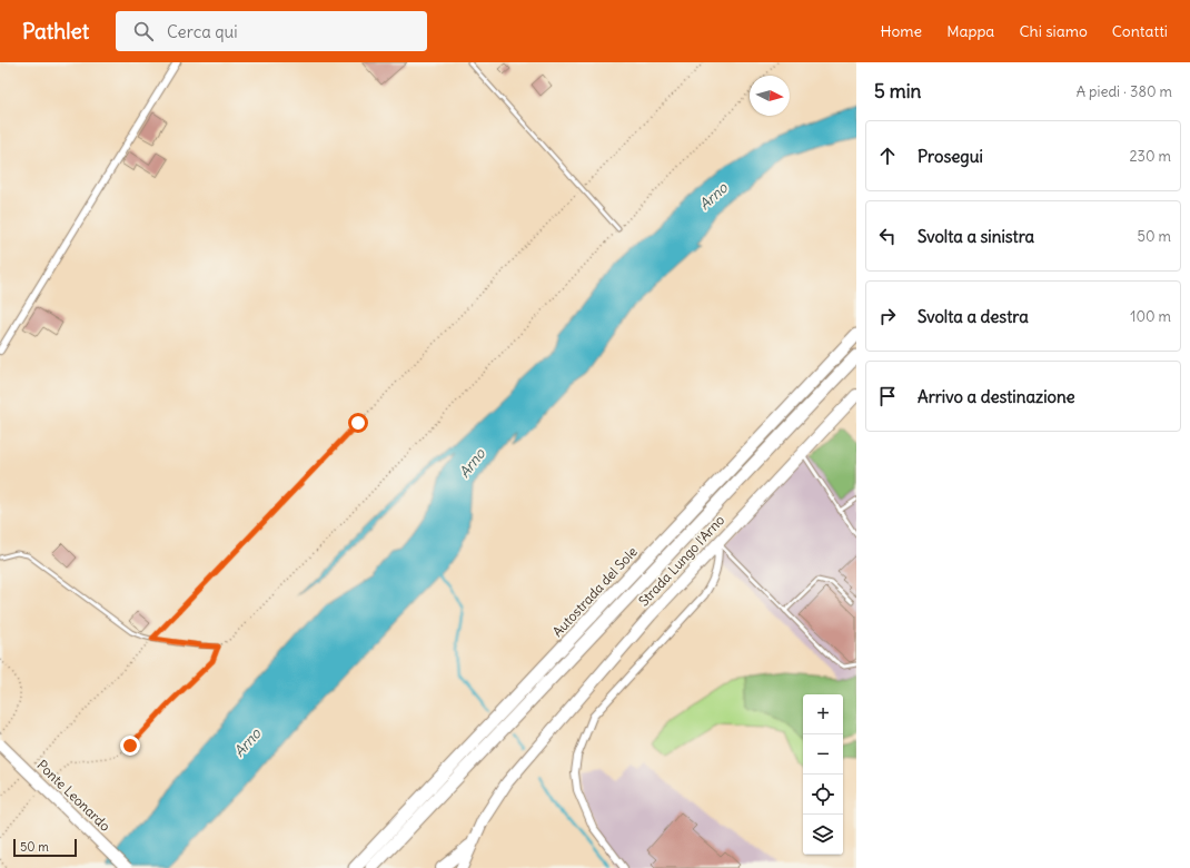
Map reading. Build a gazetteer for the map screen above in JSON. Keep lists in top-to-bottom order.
{
  "streets": {
    "highway": ["Autostrada del Sole"],
    "main road": ["Strada Lungo l'Arno", "Ponte Leonardo"]
  },
  "water": ["Arno"],
  "scale_bar": "50 m",
  "north": "right",
  "page": {
    "header": "Pathlet",
    "search": "Cerca qui",
    "nav": [
      "Home",
      "Mappa",
      "Chi siamo",
      "Contatti"
    ],
    "heading": ["5 min", "A piedi · 380 m"],
    "list": [
      ["Prosegui", "230 m"],
      ["Svolta a sinistra", "50 m"],
      ["Svolta a destra", "100 m"],
      "Arrivo a destinazione"
    ],
    "map_buttons": ["+", "−"],
    "scale": "50 m"
  }
}
